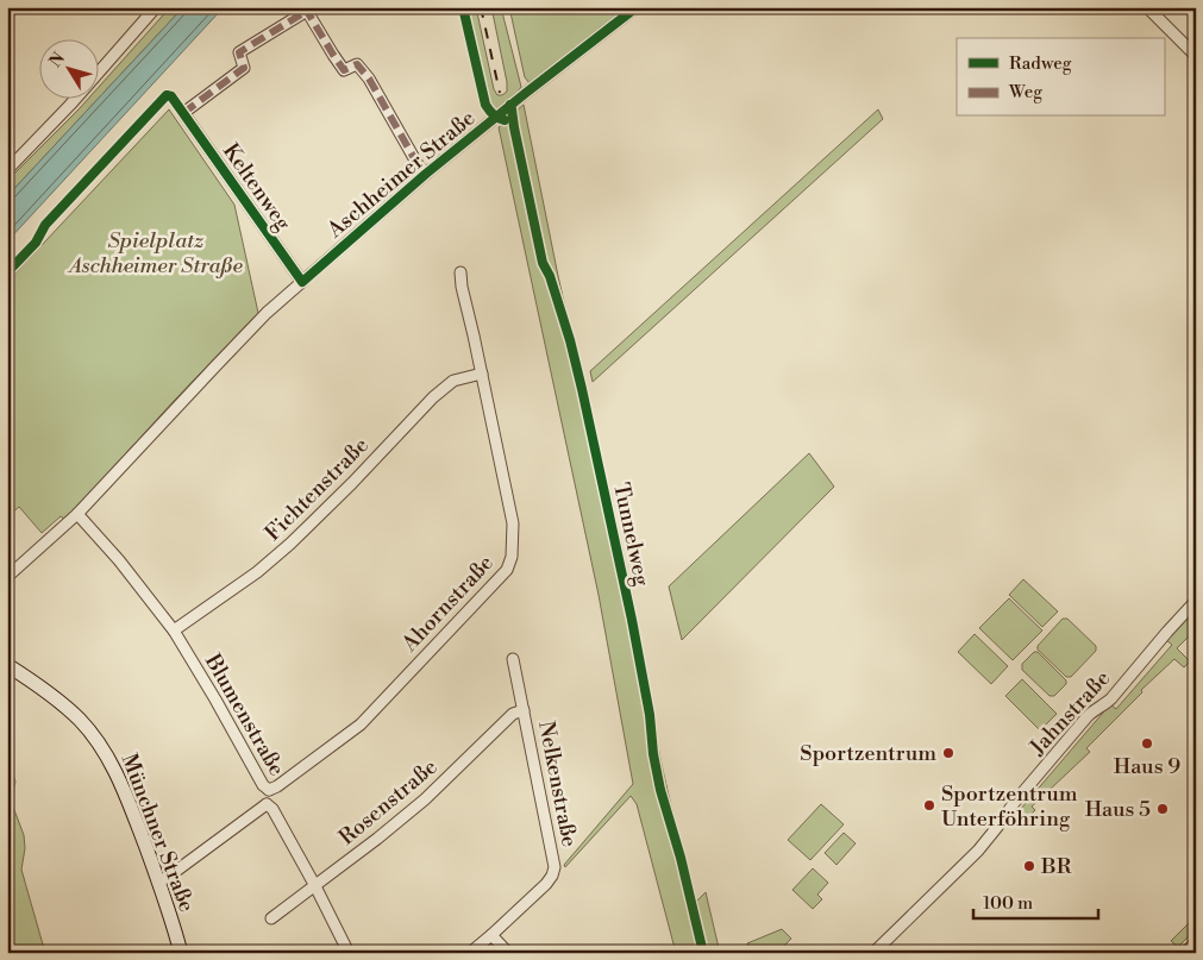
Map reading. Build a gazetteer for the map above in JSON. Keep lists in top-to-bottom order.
{
  "streets": {
    "main road": ["Münchner Straße"],
    "street": [
      "Aschheimer Straße",
      "Keltenweg",
      "Fichtenstraße",
      "Ahornstraße",
      "Jahnstraße",
      "Blumenstraße",
      "Nelkenstraße",
      "Rosenstraße"
    ],
    "cycle path": ["Tunnelweg"]
  },
  "crossings": [
    ["Aschheimer Straße", "Keltenweg"],
    ["Aschheimer Straße", "Blumenstraße"],
    ["Fichtenstraße", "Ahornstraße"],
    ["Fichtenstraße", "Blumenstraße"],
    ["Ahornstraße", "Blumenstraße"],
    ["Blumenstraße", "Rosenstraße"],
    ["Nelkenstraße", "Rosenstraße"]
  ],
  "parks": ["Spielplatz Aschheimer Straße"],
  "places": [
    "Haus 9",
    "Sportzentrum",
    "Sportzentrum Unterföhring",
    "Haus 5",
    "BR"
  ],
  "legend": ["Radweg", "Weg"],
  "scale_bar": "100 m",
  "north": "top left"
}
